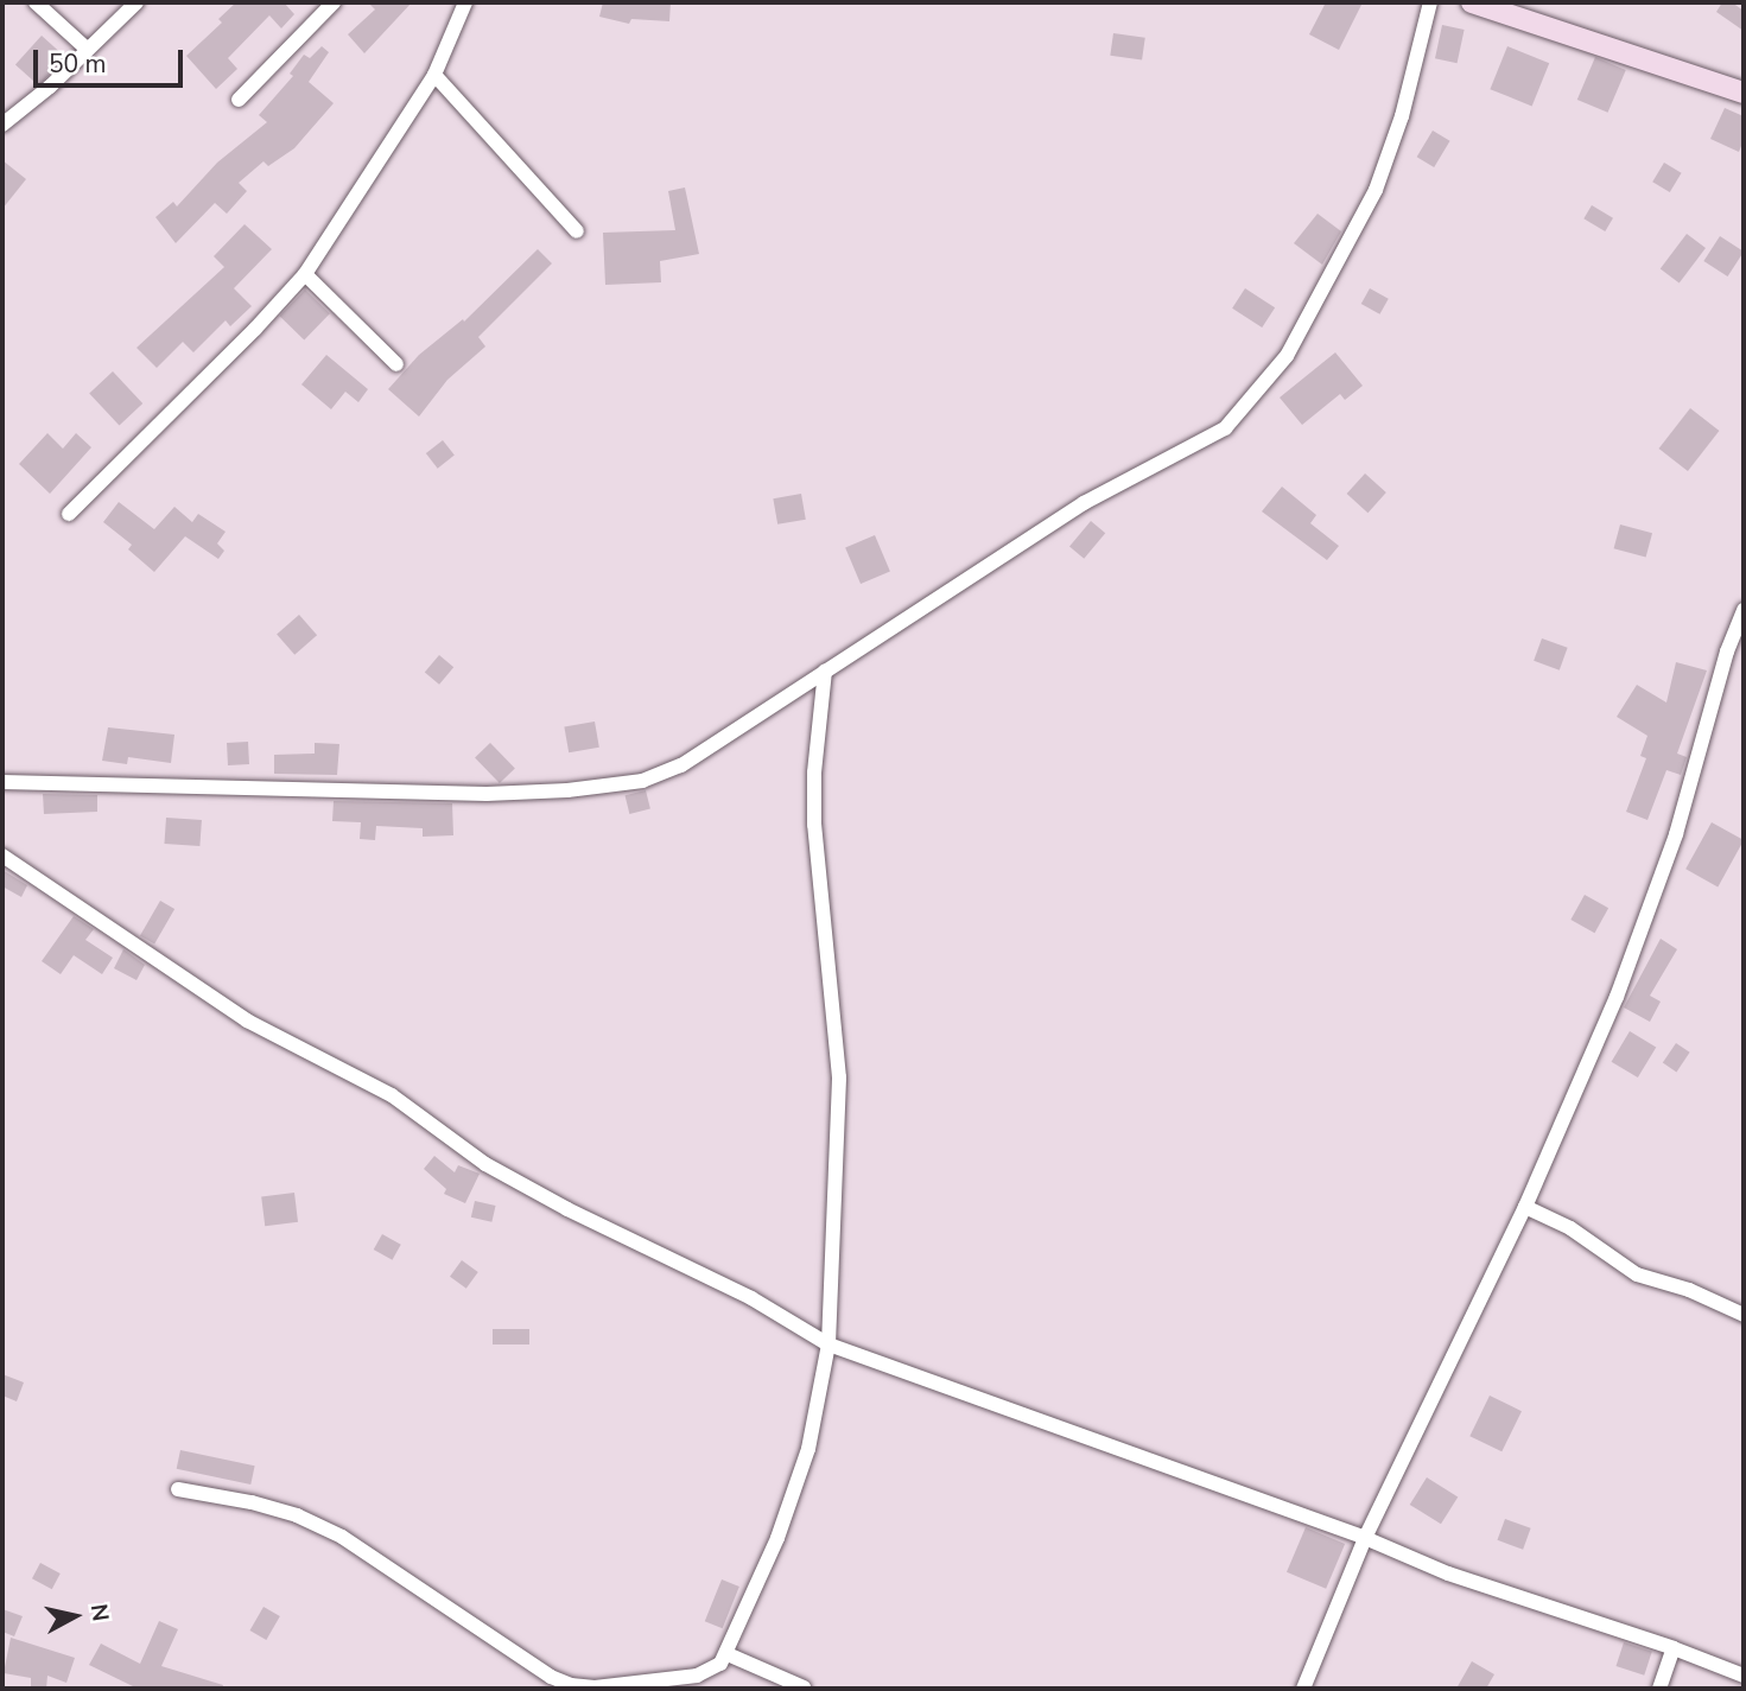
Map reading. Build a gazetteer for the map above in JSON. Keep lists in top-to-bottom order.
{
  "scale_bar": "50 m",
  "north": "right"
}
